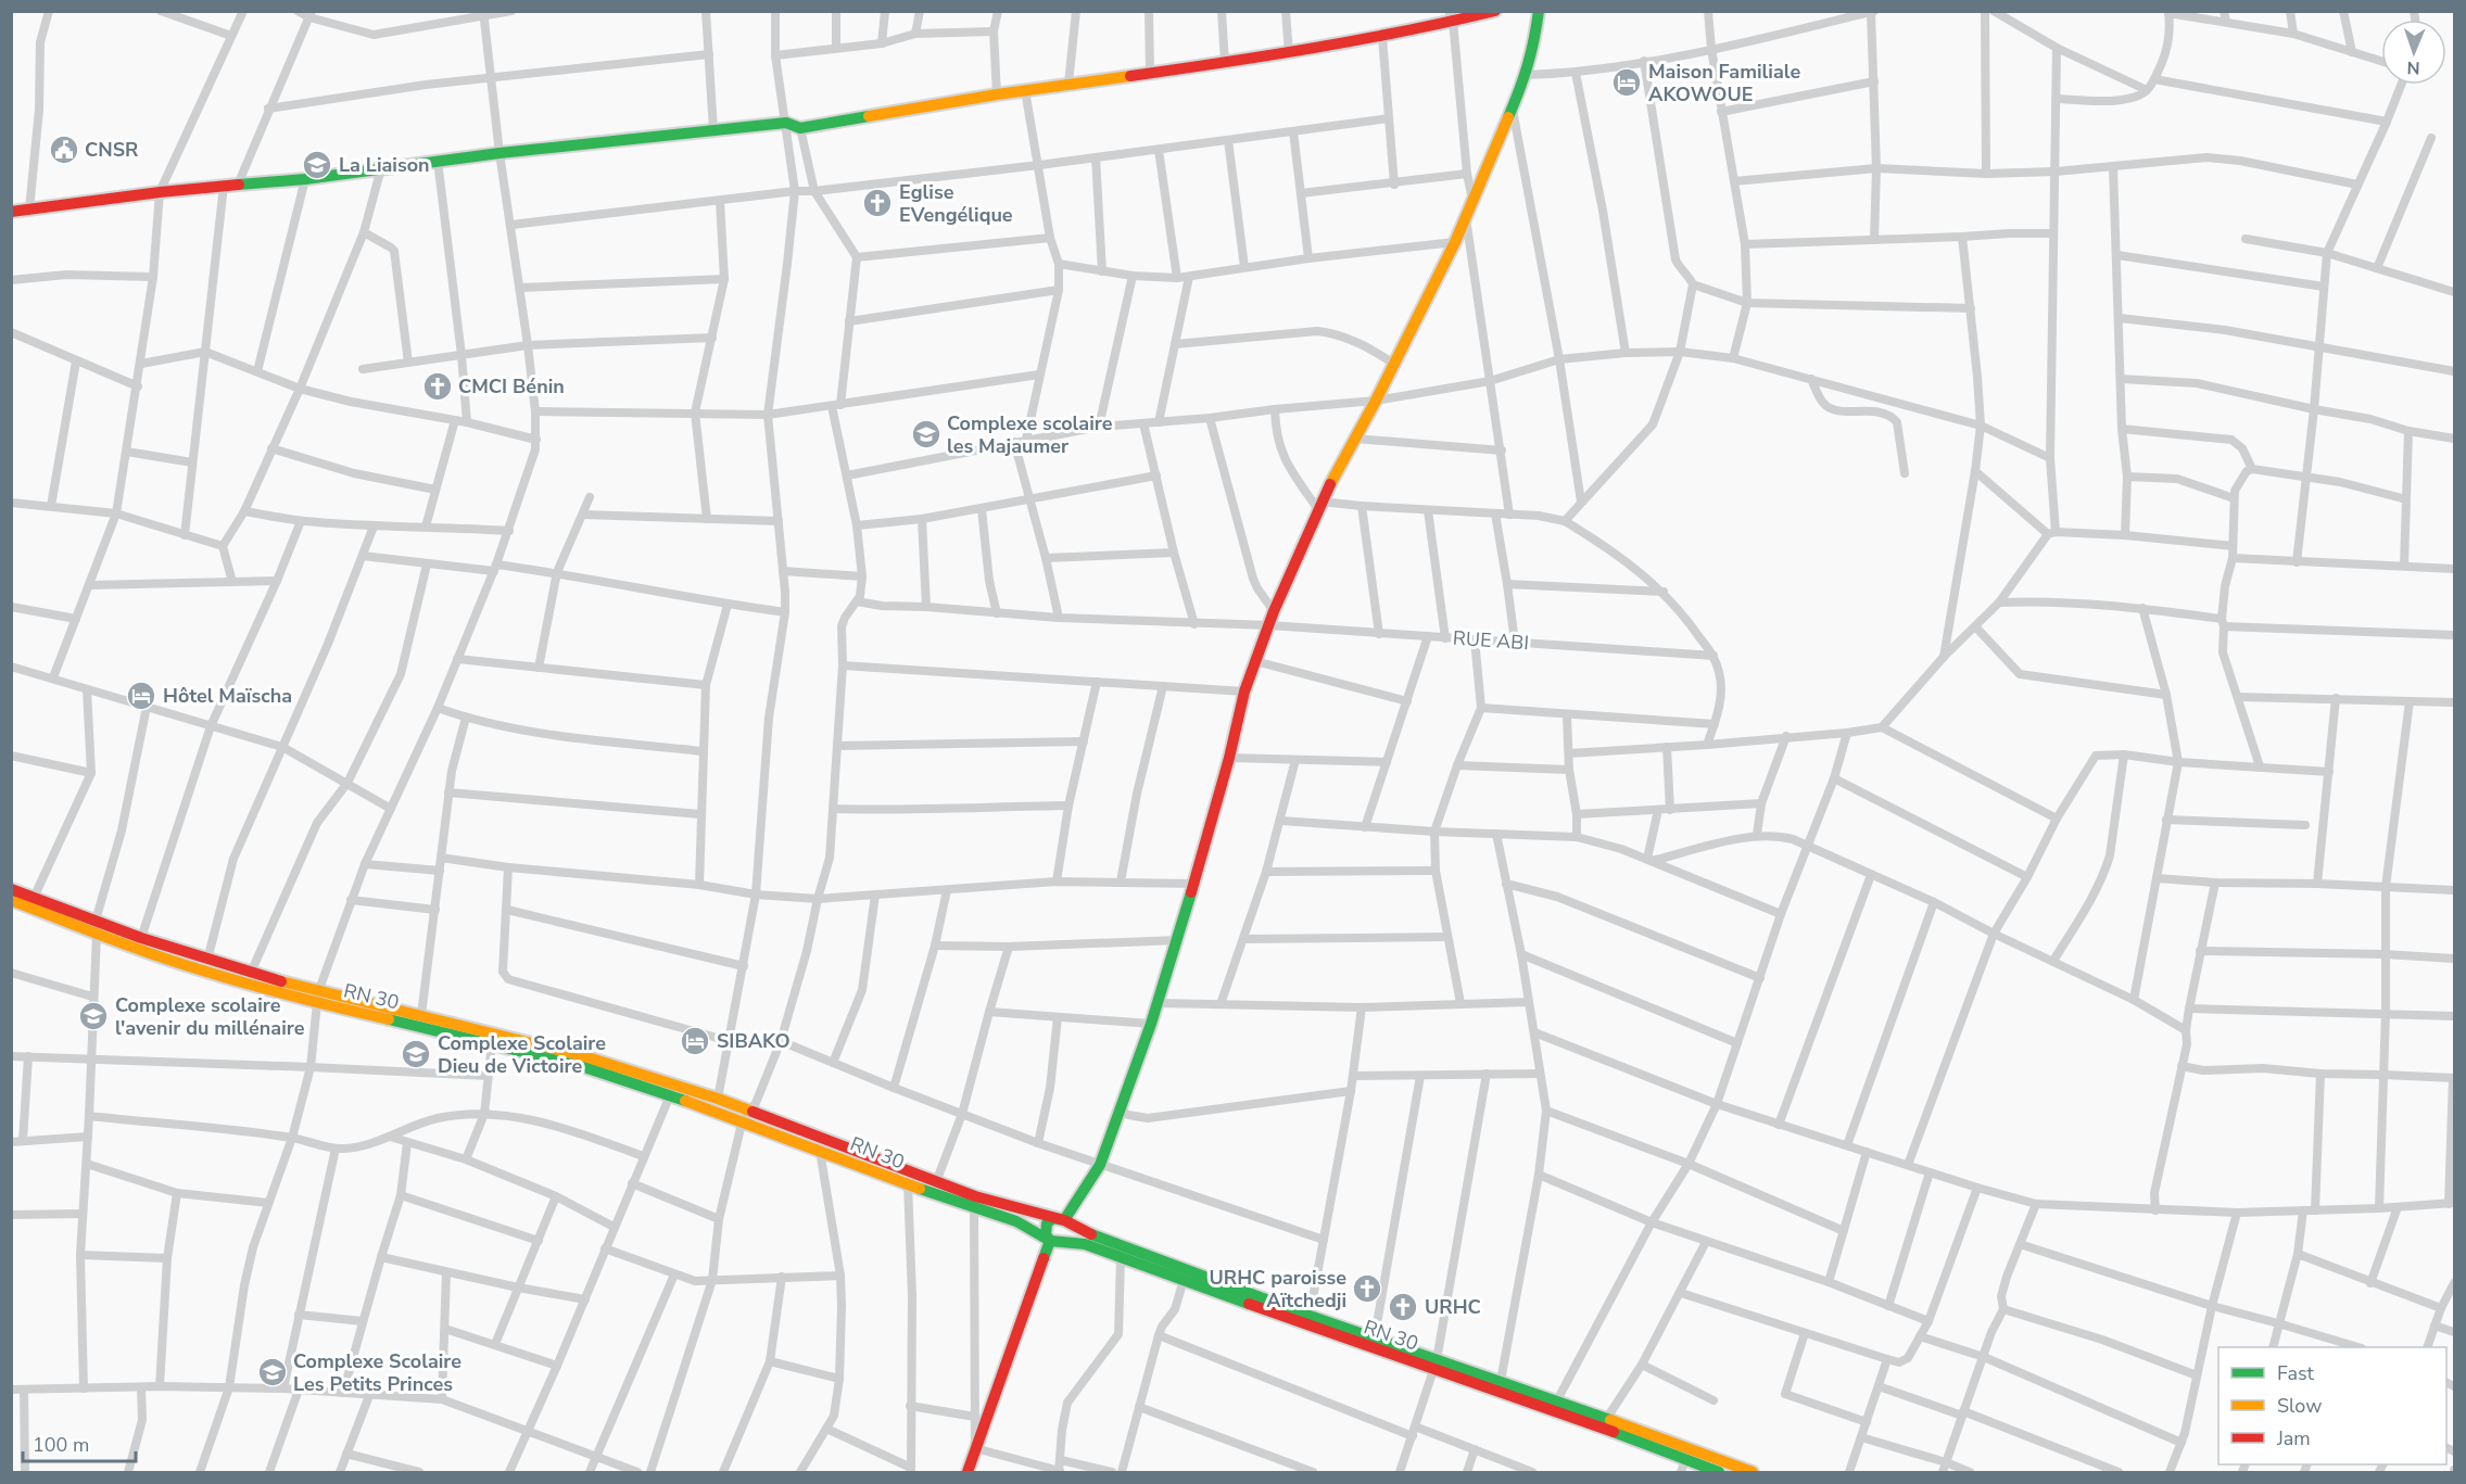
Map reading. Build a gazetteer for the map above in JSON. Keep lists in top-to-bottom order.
{
  "streets": {
    "main road": ["RN 30"],
    "street": ["RUE ABI"]
  },
  "places": {
    "hotel": ["Maison Familiale AKOWOUE", "Hôtel Maïscha", "SIBAKO"],
    "public building": ["CNSR"],
    "school or university": [
      "La Liaison",
      "Complexe scolaire les Majaumer",
      "Complexe scolaire l'avenir du millénaire",
      "Complexe Scolaire Dieu de Victoire",
      "Complexe Scolaire Les Petits Princes"
    ],
    "church": [
      "Eglise EVengélique",
      "CMCI Bénin",
      "URHC paroisse Aïtchedji",
      "URHC"
    ]
  },
  "legend": ["Fast", "Slow", "Jam"],
  "scale_bar": "100 m",
  "north": "bottom"
}
